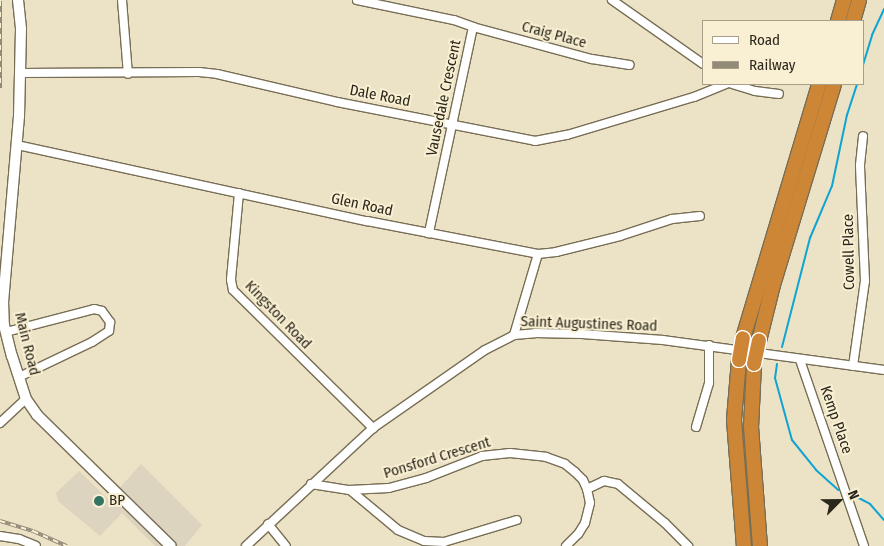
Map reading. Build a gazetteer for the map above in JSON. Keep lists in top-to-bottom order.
{
  "streets": {
    "main road": ["Main Road"],
    "street": [
      "Craig Place",
      "Dale Road",
      "Vausedale Crescent",
      "Glen Road",
      "Cowell Place",
      "Kingston Road",
      "Saint Augustines Road",
      "Kemp Place",
      "Ponsford Crescent"
    ]
  },
  "crossings": [
    ["Craig Place", "Vausedale Crescent"],
    ["Dale Road", "Vausedale Crescent"],
    ["Dale Road", "Main Road"],
    ["Vausedale Crescent", "Glen Road"],
    ["Glen Road", "Kingston Road"],
    ["Glen Road", "Main Road"],
    ["Cowell Place", "Saint Augustines Road"],
    ["Kingston Road", "Saint Augustines Road"],
    ["Saint Augustines Road", "Kemp Place"],
    ["Saint Augustines Road", "Ponsford Crescent"]
  ],
  "places": ["BP"],
  "legend": ["Road", "Railway"],
  "north": "top right"
}
